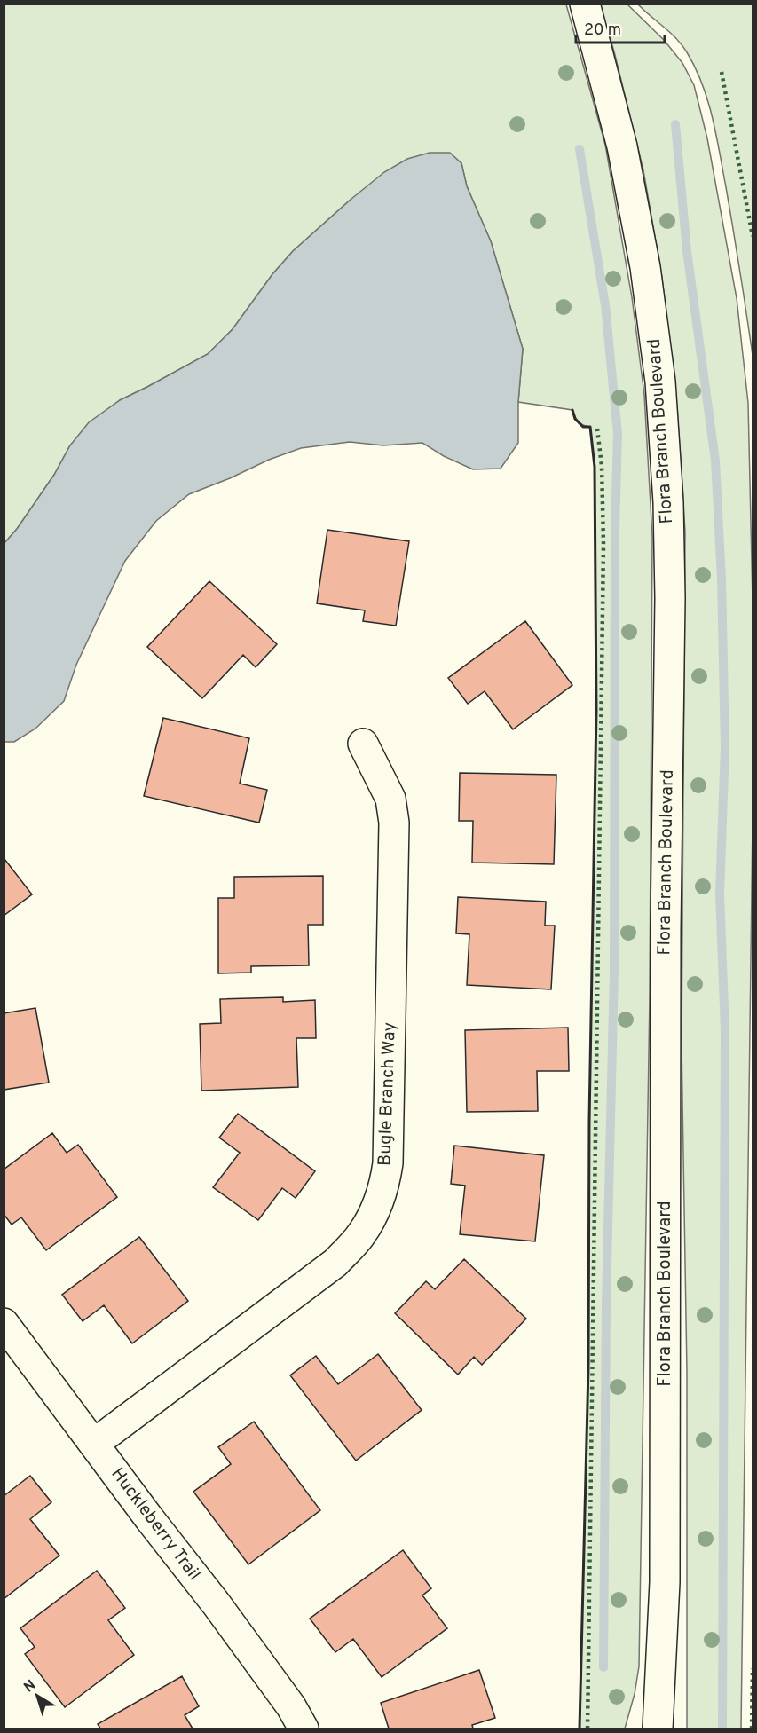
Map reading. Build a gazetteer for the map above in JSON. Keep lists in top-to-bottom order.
{
  "streets": {
    "street": ["Flora Branch Boulevard", "Bugle Branch Way", "Huckleberry Trail"]
  },
  "crossings": [
    ["Bugle Branch Way", "Huckleberry Trail"]
  ],
  "scale_bar": "20 m",
  "north": "top left"
}
